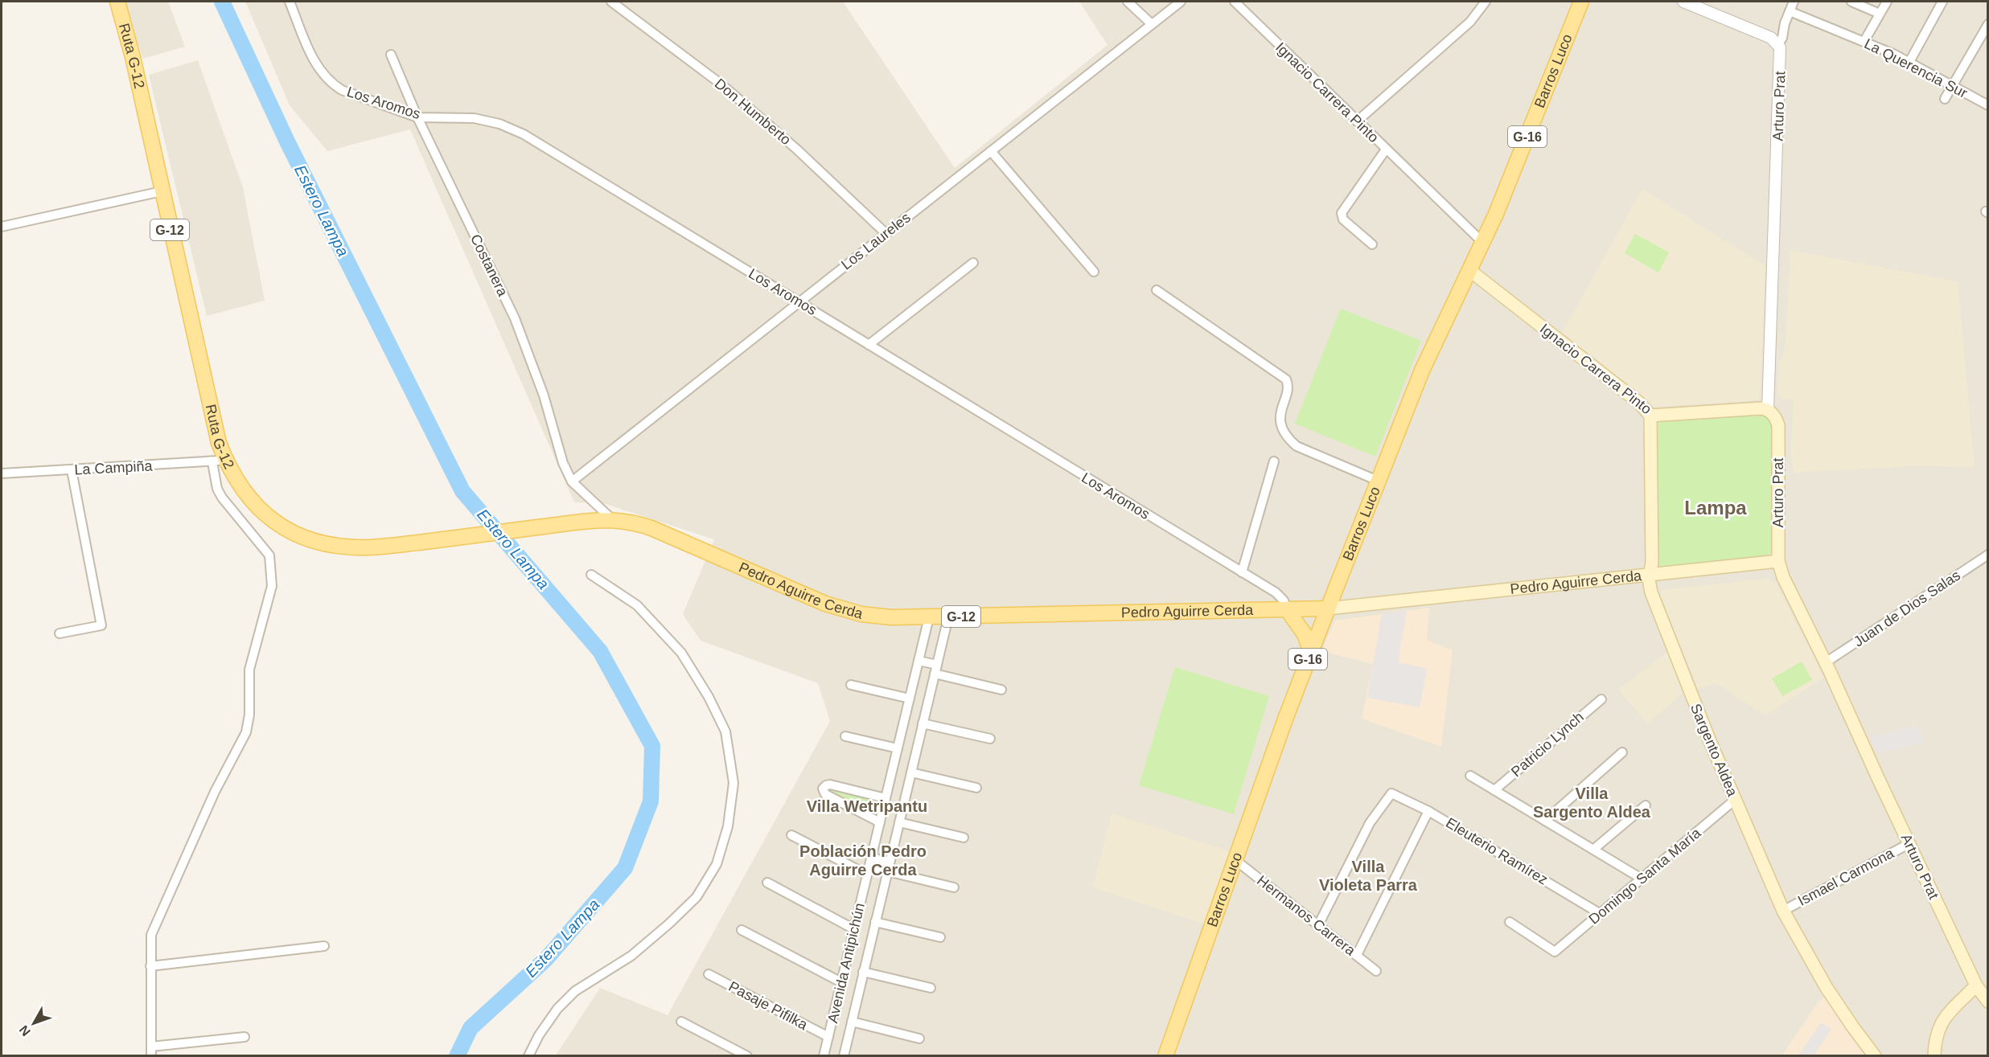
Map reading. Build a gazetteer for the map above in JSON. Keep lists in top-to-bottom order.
{
  "streets": {
    "main road": [
      "Ruta G-12",
      "Barros Luco",
      "Ignacio Carrera Pinto",
      "Arturo Prat",
      "G-16",
      "G-12",
      "Pedro Aguirre Cerda",
      "Sargento Aldea"
    ],
    "street": [
      "La Querencia Sur",
      "Los Aromos",
      "Don Humberto",
      "Los Laureles",
      "Costanera",
      "La Campiña",
      "Juan de Dios Salas",
      "Patricio Lynch",
      "Eleuterio Ramírez",
      "Domingo Santa María",
      "Ismael Carmona",
      "Hermanos Carrera",
      "Avenida Antipichún",
      "Pasaje Pifilka"
    ]
  },
  "crossings": [
    ["Ruta G-12", "La Campiña"],
    ["Ruta G-12", "Pedro Aguirre Cerda"],
    ["Barros Luco", "Ignacio Carrera Pinto"],
    ["Barros Luco", "Pedro Aguirre Cerda"],
    ["Barros Luco", "Hermanos Carrera"],
    ["Ignacio Carrera Pinto", "Arturo Prat"],
    ["Ignacio Carrera Pinto", "Sargento Aldea"],
    ["Los Aromos", "Los Laureles"],
    ["Los Aromos", "Costanera"],
    ["Los Aromos", "Pedro Aguirre Cerda"],
    ["Arturo Prat", "Pedro Aguirre Cerda"],
    ["Arturo Prat", "Juan de Dios Salas"],
    ["Arturo Prat", "Ismael Carmona"],
    ["Don Humberto", "Los Laureles"],
    ["Los Laureles", "Costanera"],
    ["Pedro Aguirre Cerda", "Sargento Aldea"],
    ["Pedro Aguirre Cerda", "Avenida Antipichún"],
    ["Sargento Aldea", "Domingo Santa María"],
    ["Sargento Aldea", "Ismael Carmona"],
    ["Eleuterio Ramírez", "Domingo Santa María"],
    ["Eleuterio Ramírez", "Hermanos Carrera"],
    ["Avenida Antipichún", "Pasaje Pifilka"]
  ],
  "districts": [
    "Lampa",
    "Villa Sargento Aldea",
    "Villa Wetripantu",
    "Población Pedro Aguirre Cerda",
    "Villa Violeta Parra"
  ],
  "water": ["Estero Lampa"],
  "north": "bottom left"
}
